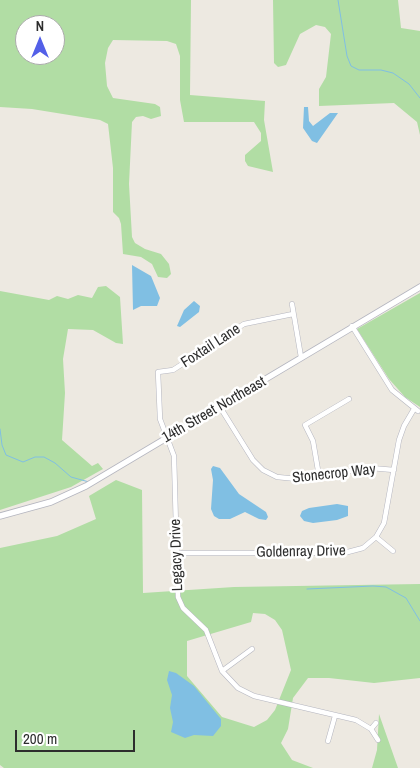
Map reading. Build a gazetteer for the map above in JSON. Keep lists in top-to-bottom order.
{
  "streets": {
    "street": [
      "Foxtail Lane",
      "14th Street Northeast",
      "Stonecrop Way",
      "Goldenray Drive",
      "Legacy Drive"
    ]
  },
  "crossings": [
    ["Foxtail Lane", "Legacy Drive"],
    ["14th Street Northeast", "Stonecrop Way"],
    ["14th Street Northeast", "Legacy Drive"],
    ["Goldenray Drive", "Legacy Drive"]
  ],
  "scale_bar": "200 m",
  "north": "top"
}
